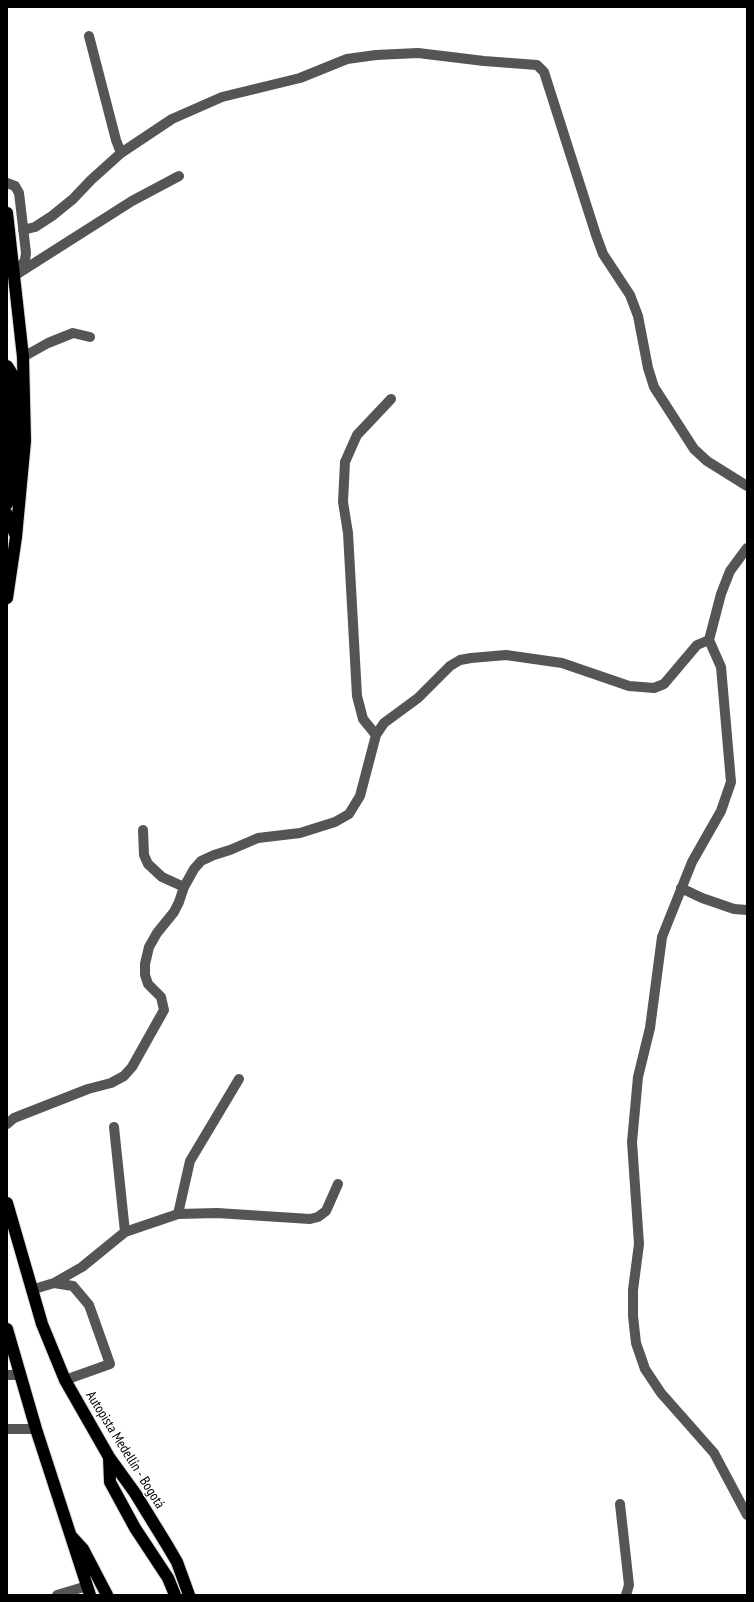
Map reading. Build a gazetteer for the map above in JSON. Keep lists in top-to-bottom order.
{
  "streets": {
    "highway": ["Autopista Medellín - Bogotá"]
  }
}
